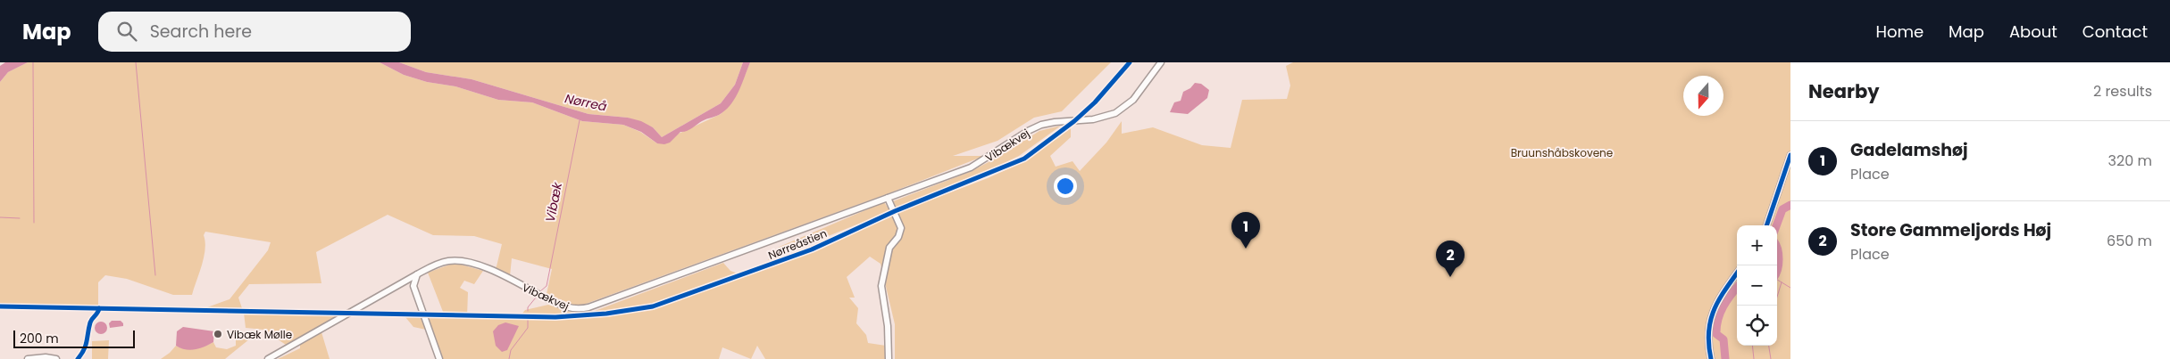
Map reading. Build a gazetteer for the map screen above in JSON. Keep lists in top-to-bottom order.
{
  "streets": {
    "street": ["Vibækvej"],
    "cycle path": ["Nørreåstien"]
  },
  "water": ["Nørreå", "Vibæk"],
  "parks": ["Bruunshåbskovene"],
  "places": ["Vibæk Mølle"],
  "scale_bar": "200 m",
  "north": "bottom",
  "page": {
    "header": "Map",
    "search": "Search here",
    "nav": [
      "Home",
      "Map",
      "About",
      "Contact"
    ],
    "heading": ["Nearby", "2 results"],
    "list": [
      {
        "mark": "1",
        "name": "Gadelamshøj",
        "note": "Place",
        "value": "320 m"
      },
      {
        "mark": "2",
        "name": "Store Gammeljords Høj",
        "note": "Place",
        "value": "650 m"
      }
    ],
    "pins": ["1", "2"],
    "map_buttons": ["+", "−"],
    "scale": "200 m"
  }
}
